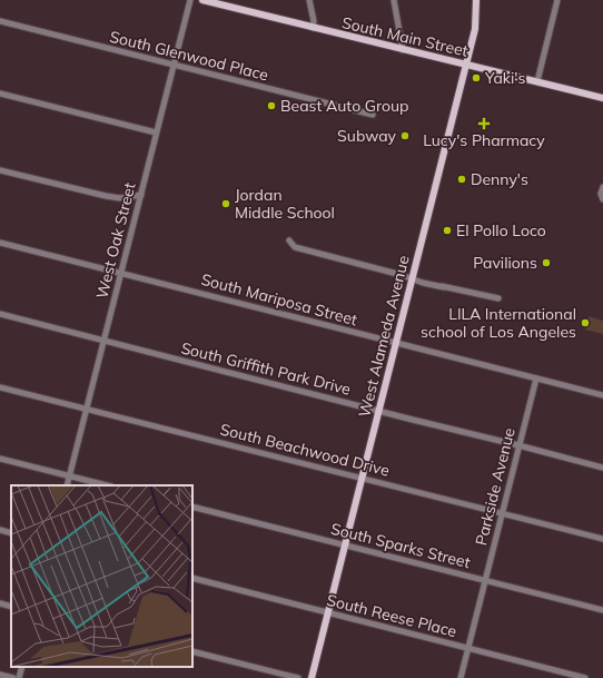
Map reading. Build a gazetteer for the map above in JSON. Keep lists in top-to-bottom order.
{
  "streets": {
    "main road": ["South Main Street", "West Alameda Avenue"],
    "street": [
      "South Glenwood Place",
      "West Oak Street",
      "South Mariposa Street",
      "South Griffith Park Drive",
      "South Beachwood Drive",
      "Parkside Avenue",
      "South Sparks Street",
      "South Reese Place"
    ]
  },
  "crossings": [
    ["South Main Street", "West Alameda Avenue"],
    ["South Glenwood Place", "West Oak Street"],
    ["West Oak Street", "South Mariposa Street"],
    ["West Oak Street", "South Griffith Park Drive"],
    ["West Oak Street", "South Beachwood Drive"],
    ["South Mariposa Street", "West Alameda Avenue"],
    ["South Mariposa Street", "Parkside Avenue"],
    ["West Alameda Avenue", "South Griffith Park Drive"],
    ["West Alameda Avenue", "South Beachwood Drive"],
    ["West Alameda Avenue", "South Sparks Street"],
    ["West Alameda Avenue", "South Reese Place"],
    ["South Griffith Park Drive", "Parkside Avenue"],
    ["South Beachwood Drive", "Parkside Avenue"],
    ["Parkside Avenue", "South Sparks Street"],
    ["Parkside Avenue", "South Reese Place"]
  ],
  "places": {
    "other": [
      "Yaki's",
      "Beast Auto Group",
      "Subway",
      "Denny's",
      "Jordan Middle School",
      "El Pollo Loco",
      "Pavilions",
      "LILA International school of Los Angeles"
    ],
    "health": ["Lucy's Pharmacy"]
  }
}
